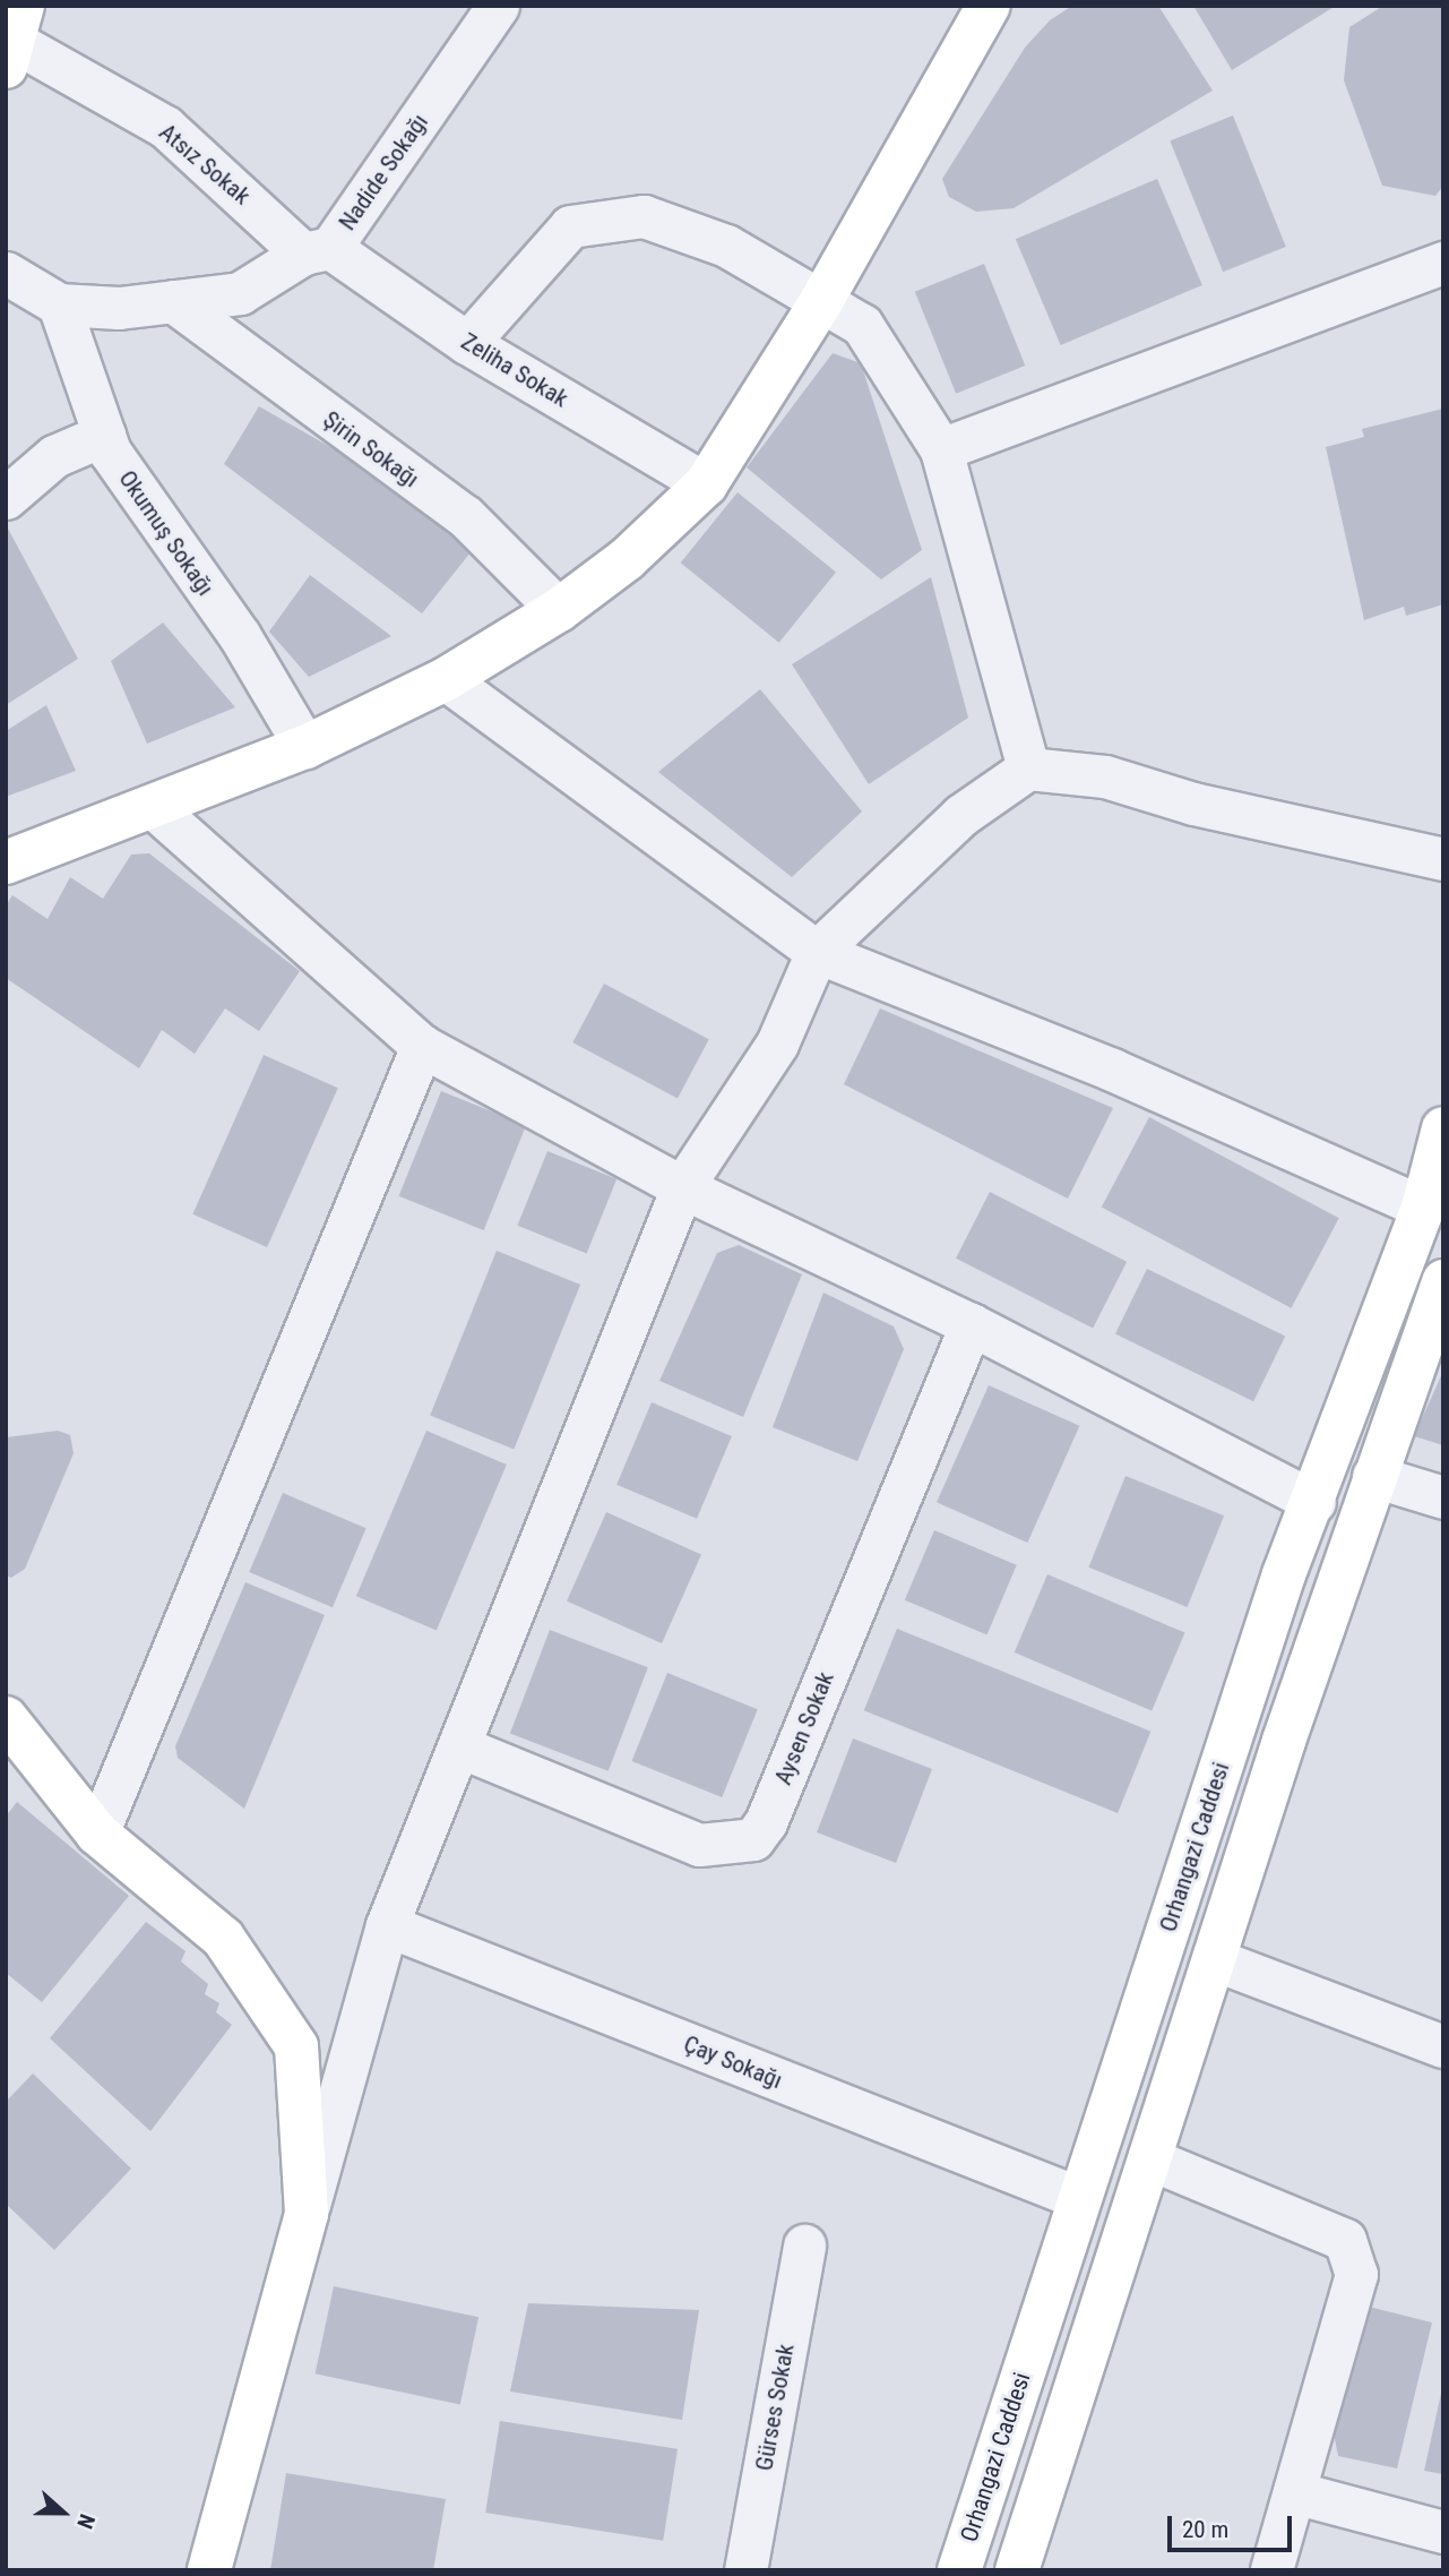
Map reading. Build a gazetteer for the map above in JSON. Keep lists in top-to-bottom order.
{
  "streets": {
    "main road": ["Orhangazi Caddesi"],
    "street": [
      "Atsız Sokak",
      "Nadide Sokağı",
      "Zeliha Sokak",
      "Şirin Sokağı",
      "Okumuş Sokağı",
      "Aysen Sokak",
      "Çay Sokağı",
      "Gürses Sokak"
    ]
  },
  "crossings": [
    ["Atsız Sokak", "Nadide Sokağı"],
    ["Atsız Sokak", "Zeliha Sokak"],
    ["Nadide Sokağı", "Zeliha Sokak"],
    ["Nadide Sokağı", "Şirin Sokağı"],
    ["Nadide Sokağı", "Okumuş Sokağı"],
    ["Orhangazi Caddesi", "Çay Sokağı"]
  ],
  "scale_bar": "20 m",
  "north": "right"
}
